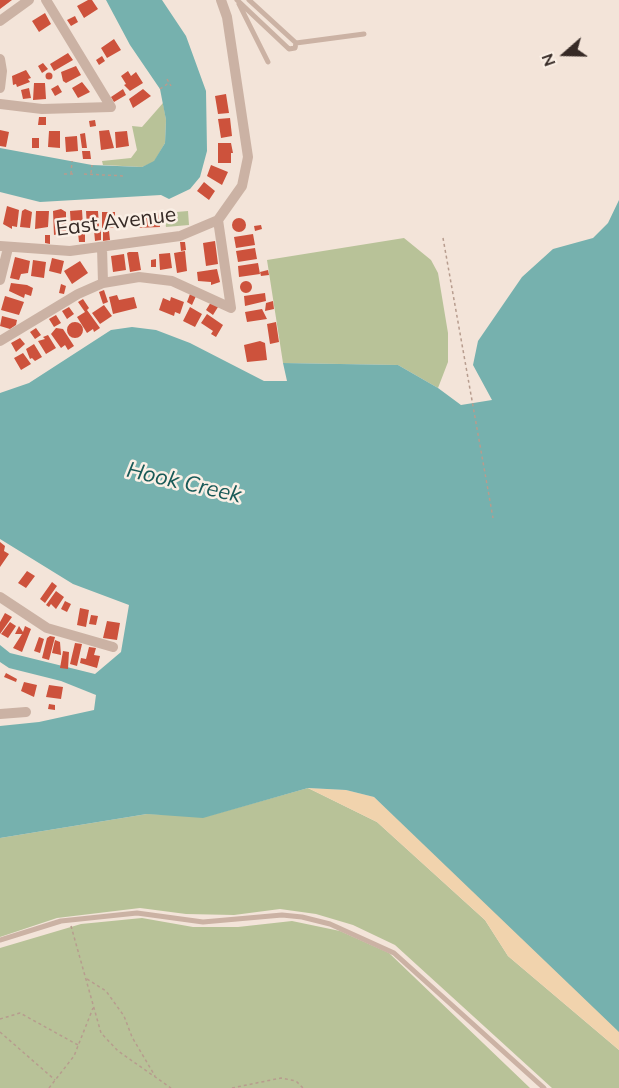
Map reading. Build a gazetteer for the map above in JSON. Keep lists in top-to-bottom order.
{
  "streets": {
    "street": ["East Avenue"]
  },
  "water": ["Hook Creek"],
  "north": "left"
}
